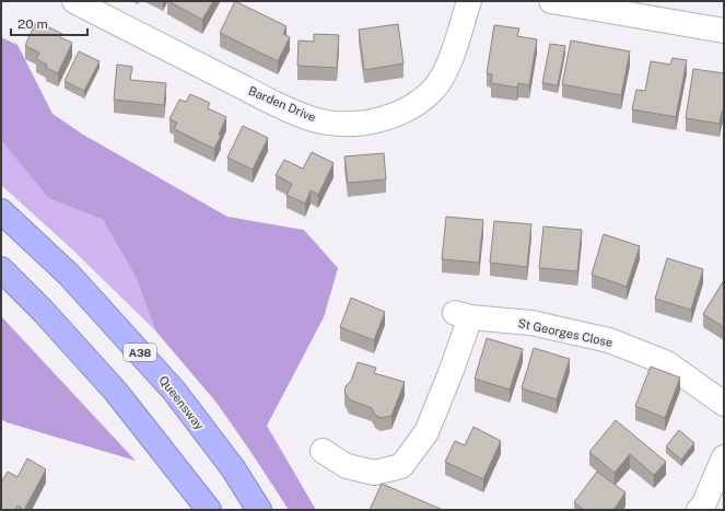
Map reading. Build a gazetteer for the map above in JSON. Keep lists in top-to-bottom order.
{
  "streets": {
    "highway": ["A38", "Queensway"],
    "street": ["Barden Drive", "St Georges Close"]
  },
  "scale_bar": "20 m"
}
